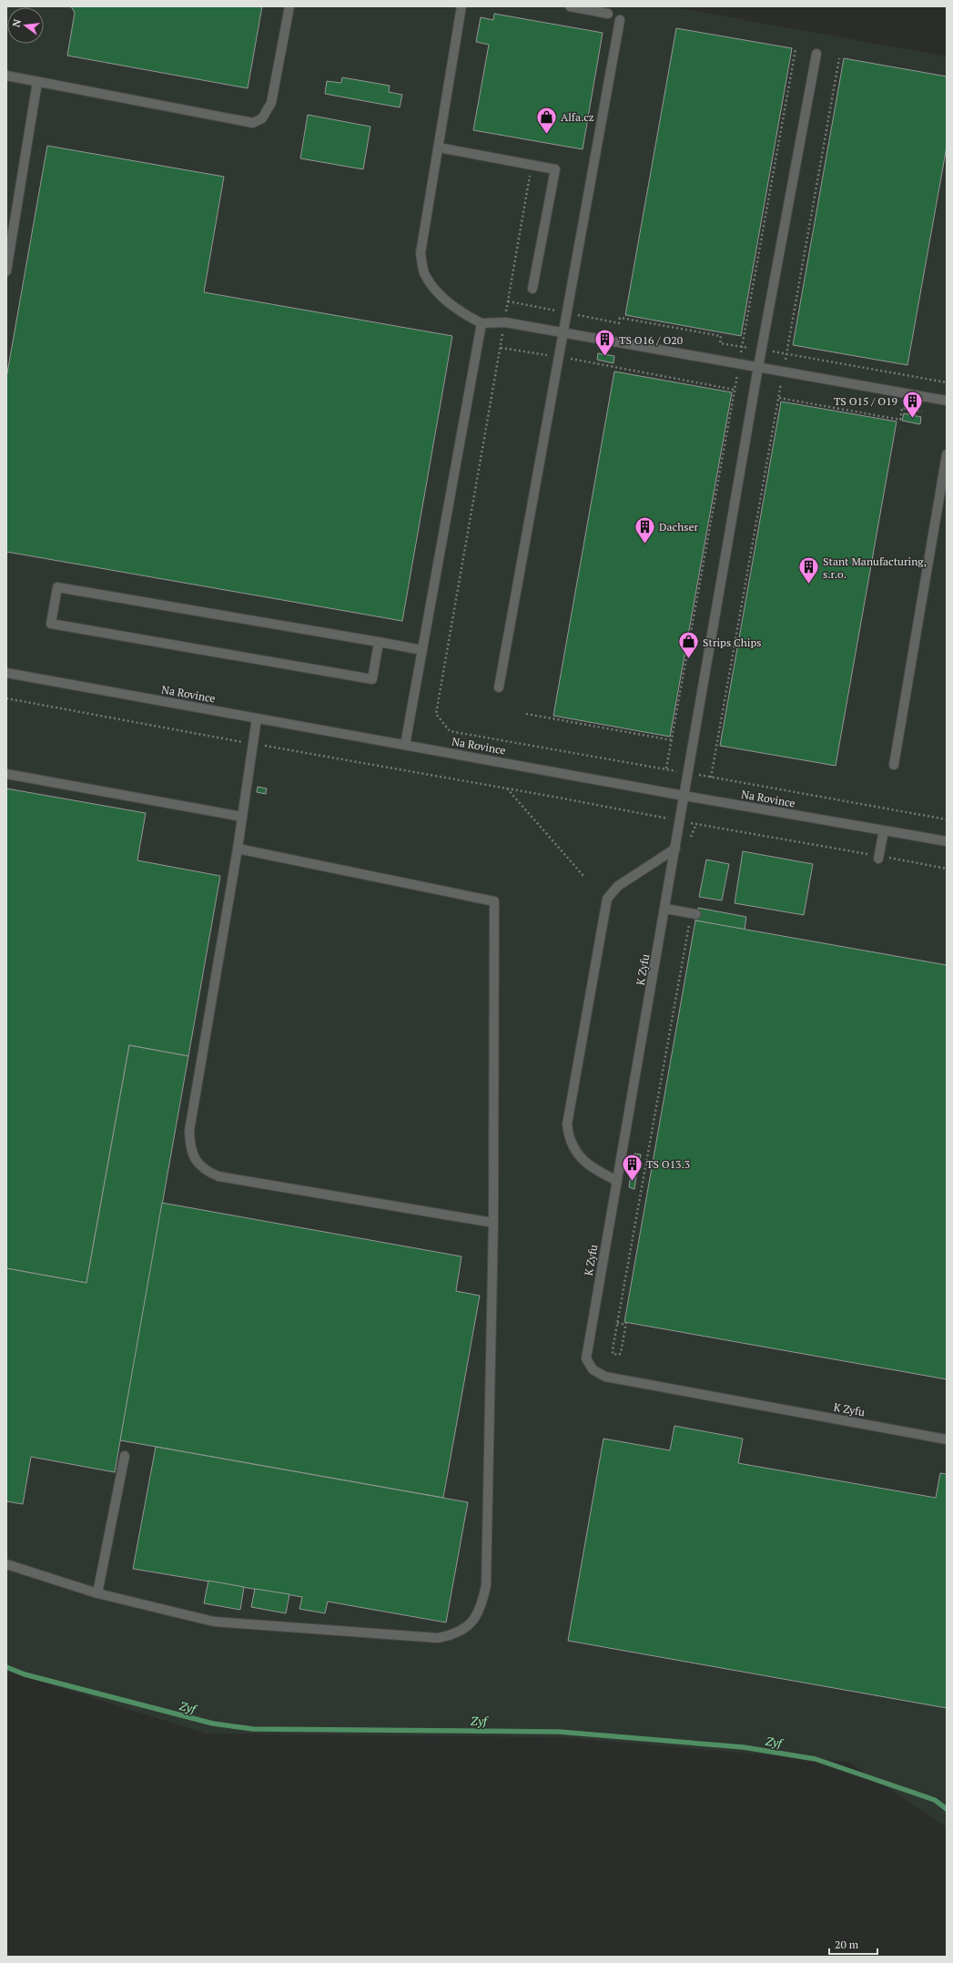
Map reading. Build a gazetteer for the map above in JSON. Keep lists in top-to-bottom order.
{
  "streets": {
    "street": ["Na Rovince", "K Zyfu"]
  },
  "crossings": [
    ["Na Rovince", "K Zyfu"]
  ],
  "water": ["Zyf"],
  "places": {
    "shop": ["Alfa.cz", "Strips Chips"],
    "building": [
      "TS O16 / O20",
      "TS O15 / O19",
      "Dachser",
      "Stant Manufacturing, s.r.o.",
      "TS O13.3"
    ]
  },
  "scale_bar": "20 m",
  "north": "left"
}
